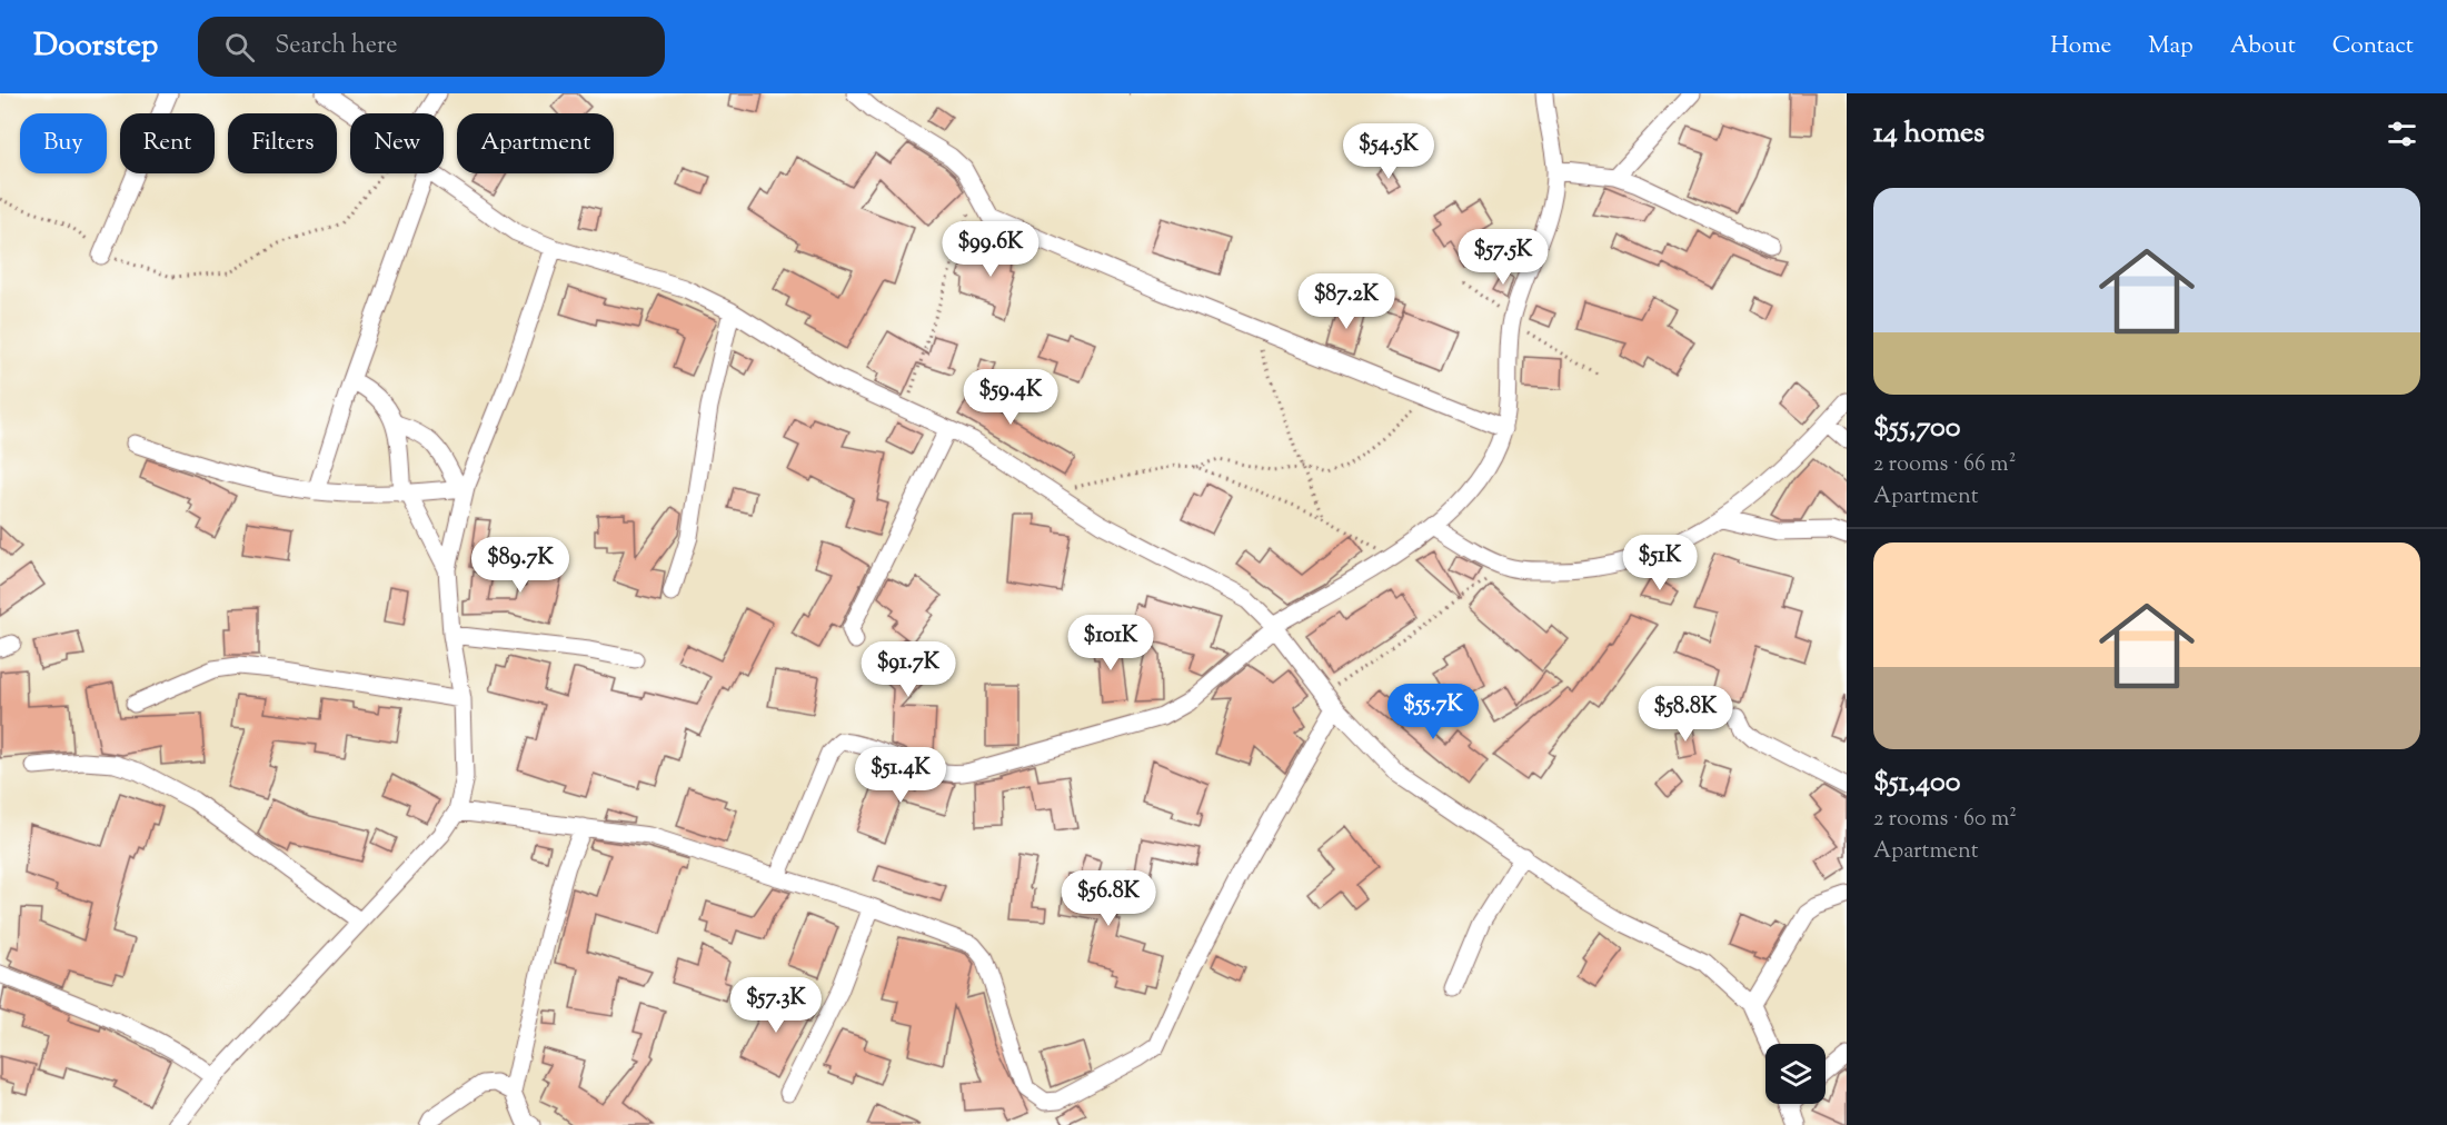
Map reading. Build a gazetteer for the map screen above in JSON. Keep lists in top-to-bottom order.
{
  "page": {
    "header": "Doorstep",
    "search": "Search here",
    "nav": [
      "Home",
      "Map",
      "About",
      "Contact"
    ],
    "heading": "14 homes",
    "chip": [
      "Buy",
      "Rent",
      "Filters",
      "New",
      "Apartment"
    ],
    "price": [
      "$54.5K",
      "$99.6K",
      "$57.5K",
      "$87.2K",
      "$59.4K",
      "$51K",
      "$89.7K",
      "$101K",
      "$91.7K",
      "$55.7K",
      "$58.8K",
      "$51.4K",
      "$56.8K",
      "$57.3K"
    ],
    "list": [
      {
        "name": "$55,700",
        "note": "2 rooms · 66 m² · Apartment"
      },
      {
        "name": "$51,400",
        "note": "2 rooms · 60 m² · Apartment"
      }
    ]
  }
}
